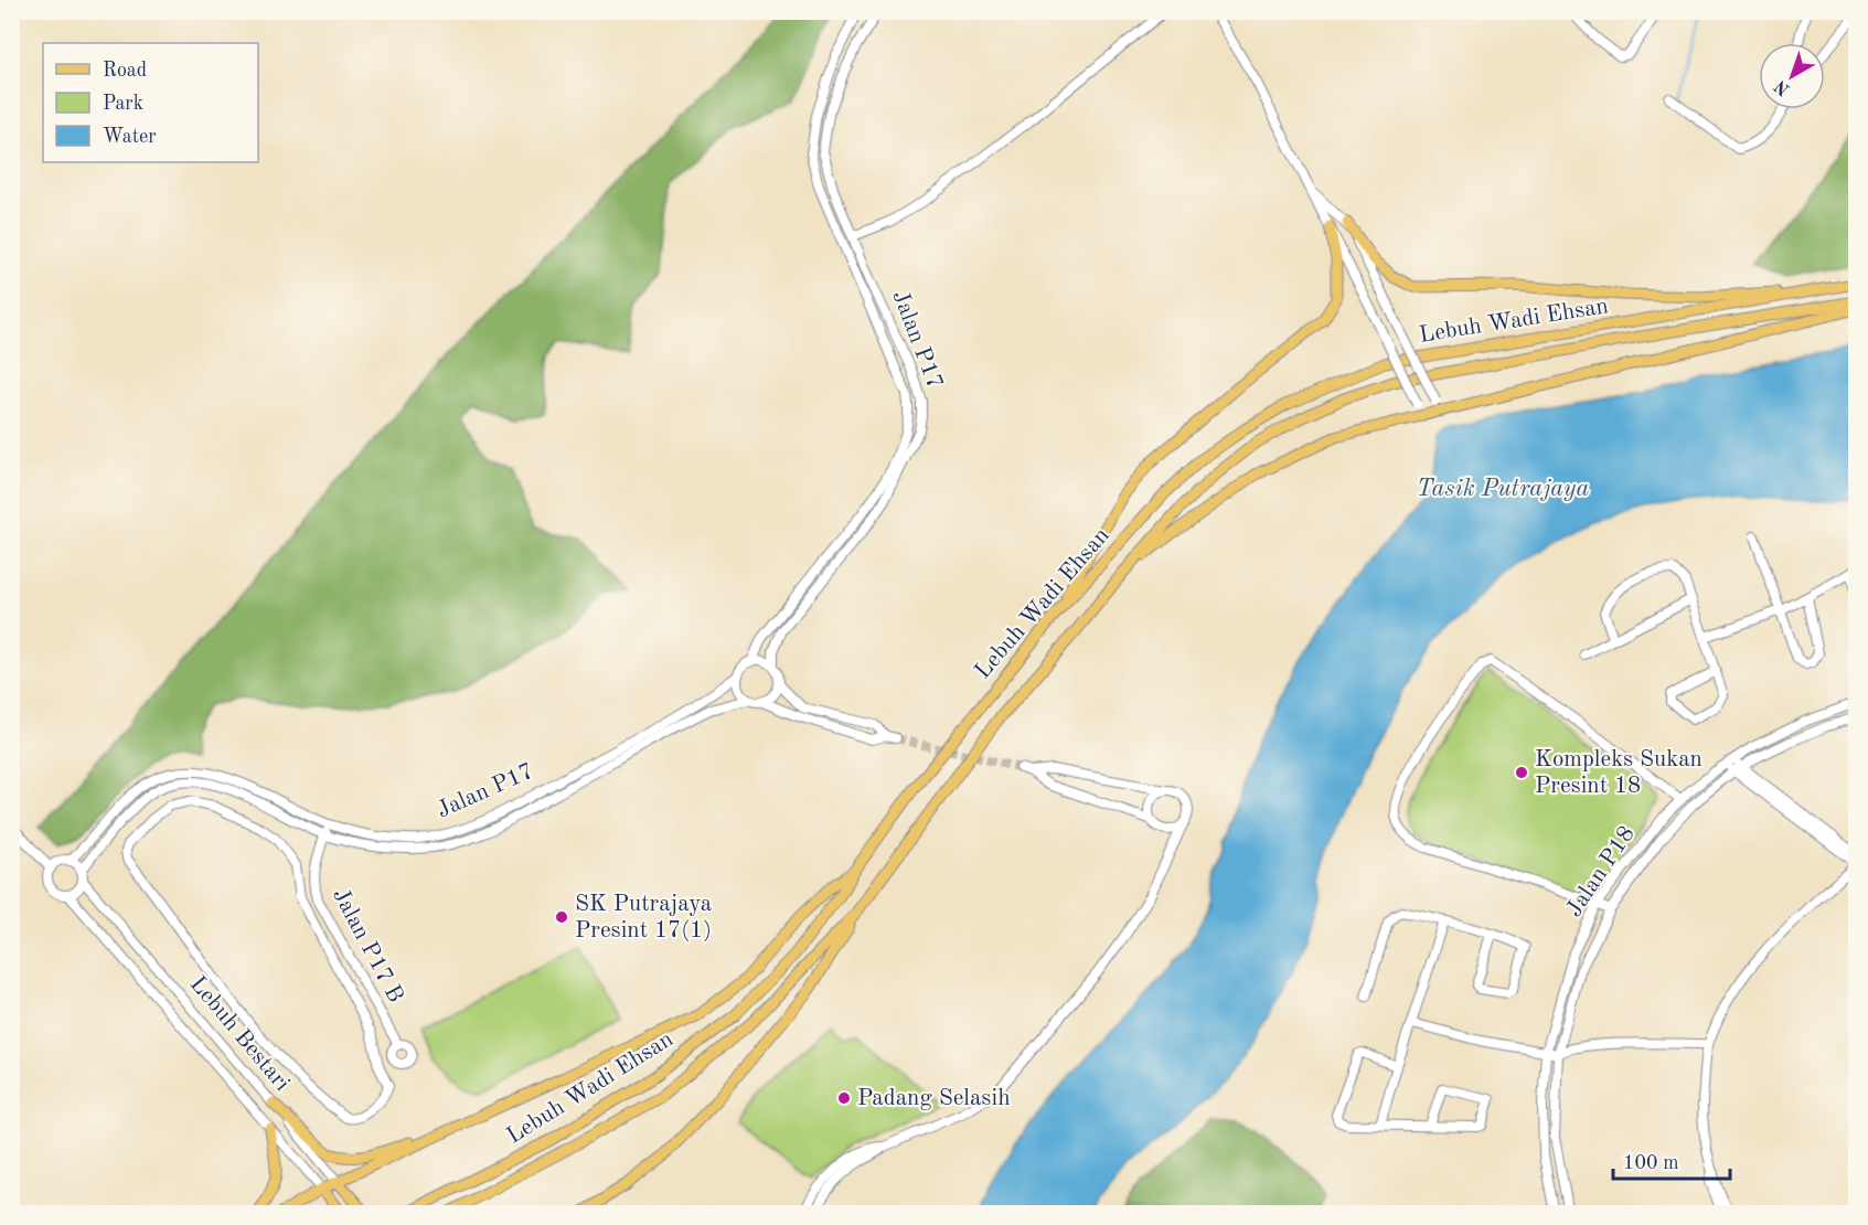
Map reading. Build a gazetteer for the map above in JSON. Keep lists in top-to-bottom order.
{
  "streets": {
    "main road": ["Lebuh Wadi Ehsan", "Lebuh Bestari"],
    "street": ["Jalan P17", "Jalan P18", "Jalan P17 B"]
  },
  "crossings": [
    ["Jalan P17", "Jalan P17 B"],
    ["Jalan P17", "Lebuh Bestari"]
  ],
  "water": ["Tasik Putrajaya"],
  "places": ["Kompleks Sukan Presint 18", "SK Putrajaya Presint 17(1)", "Padang Selasih"],
  "legend": ["Road", "Park", "Water"],
  "scale_bar": "100 m",
  "north": "bottom left"
}
